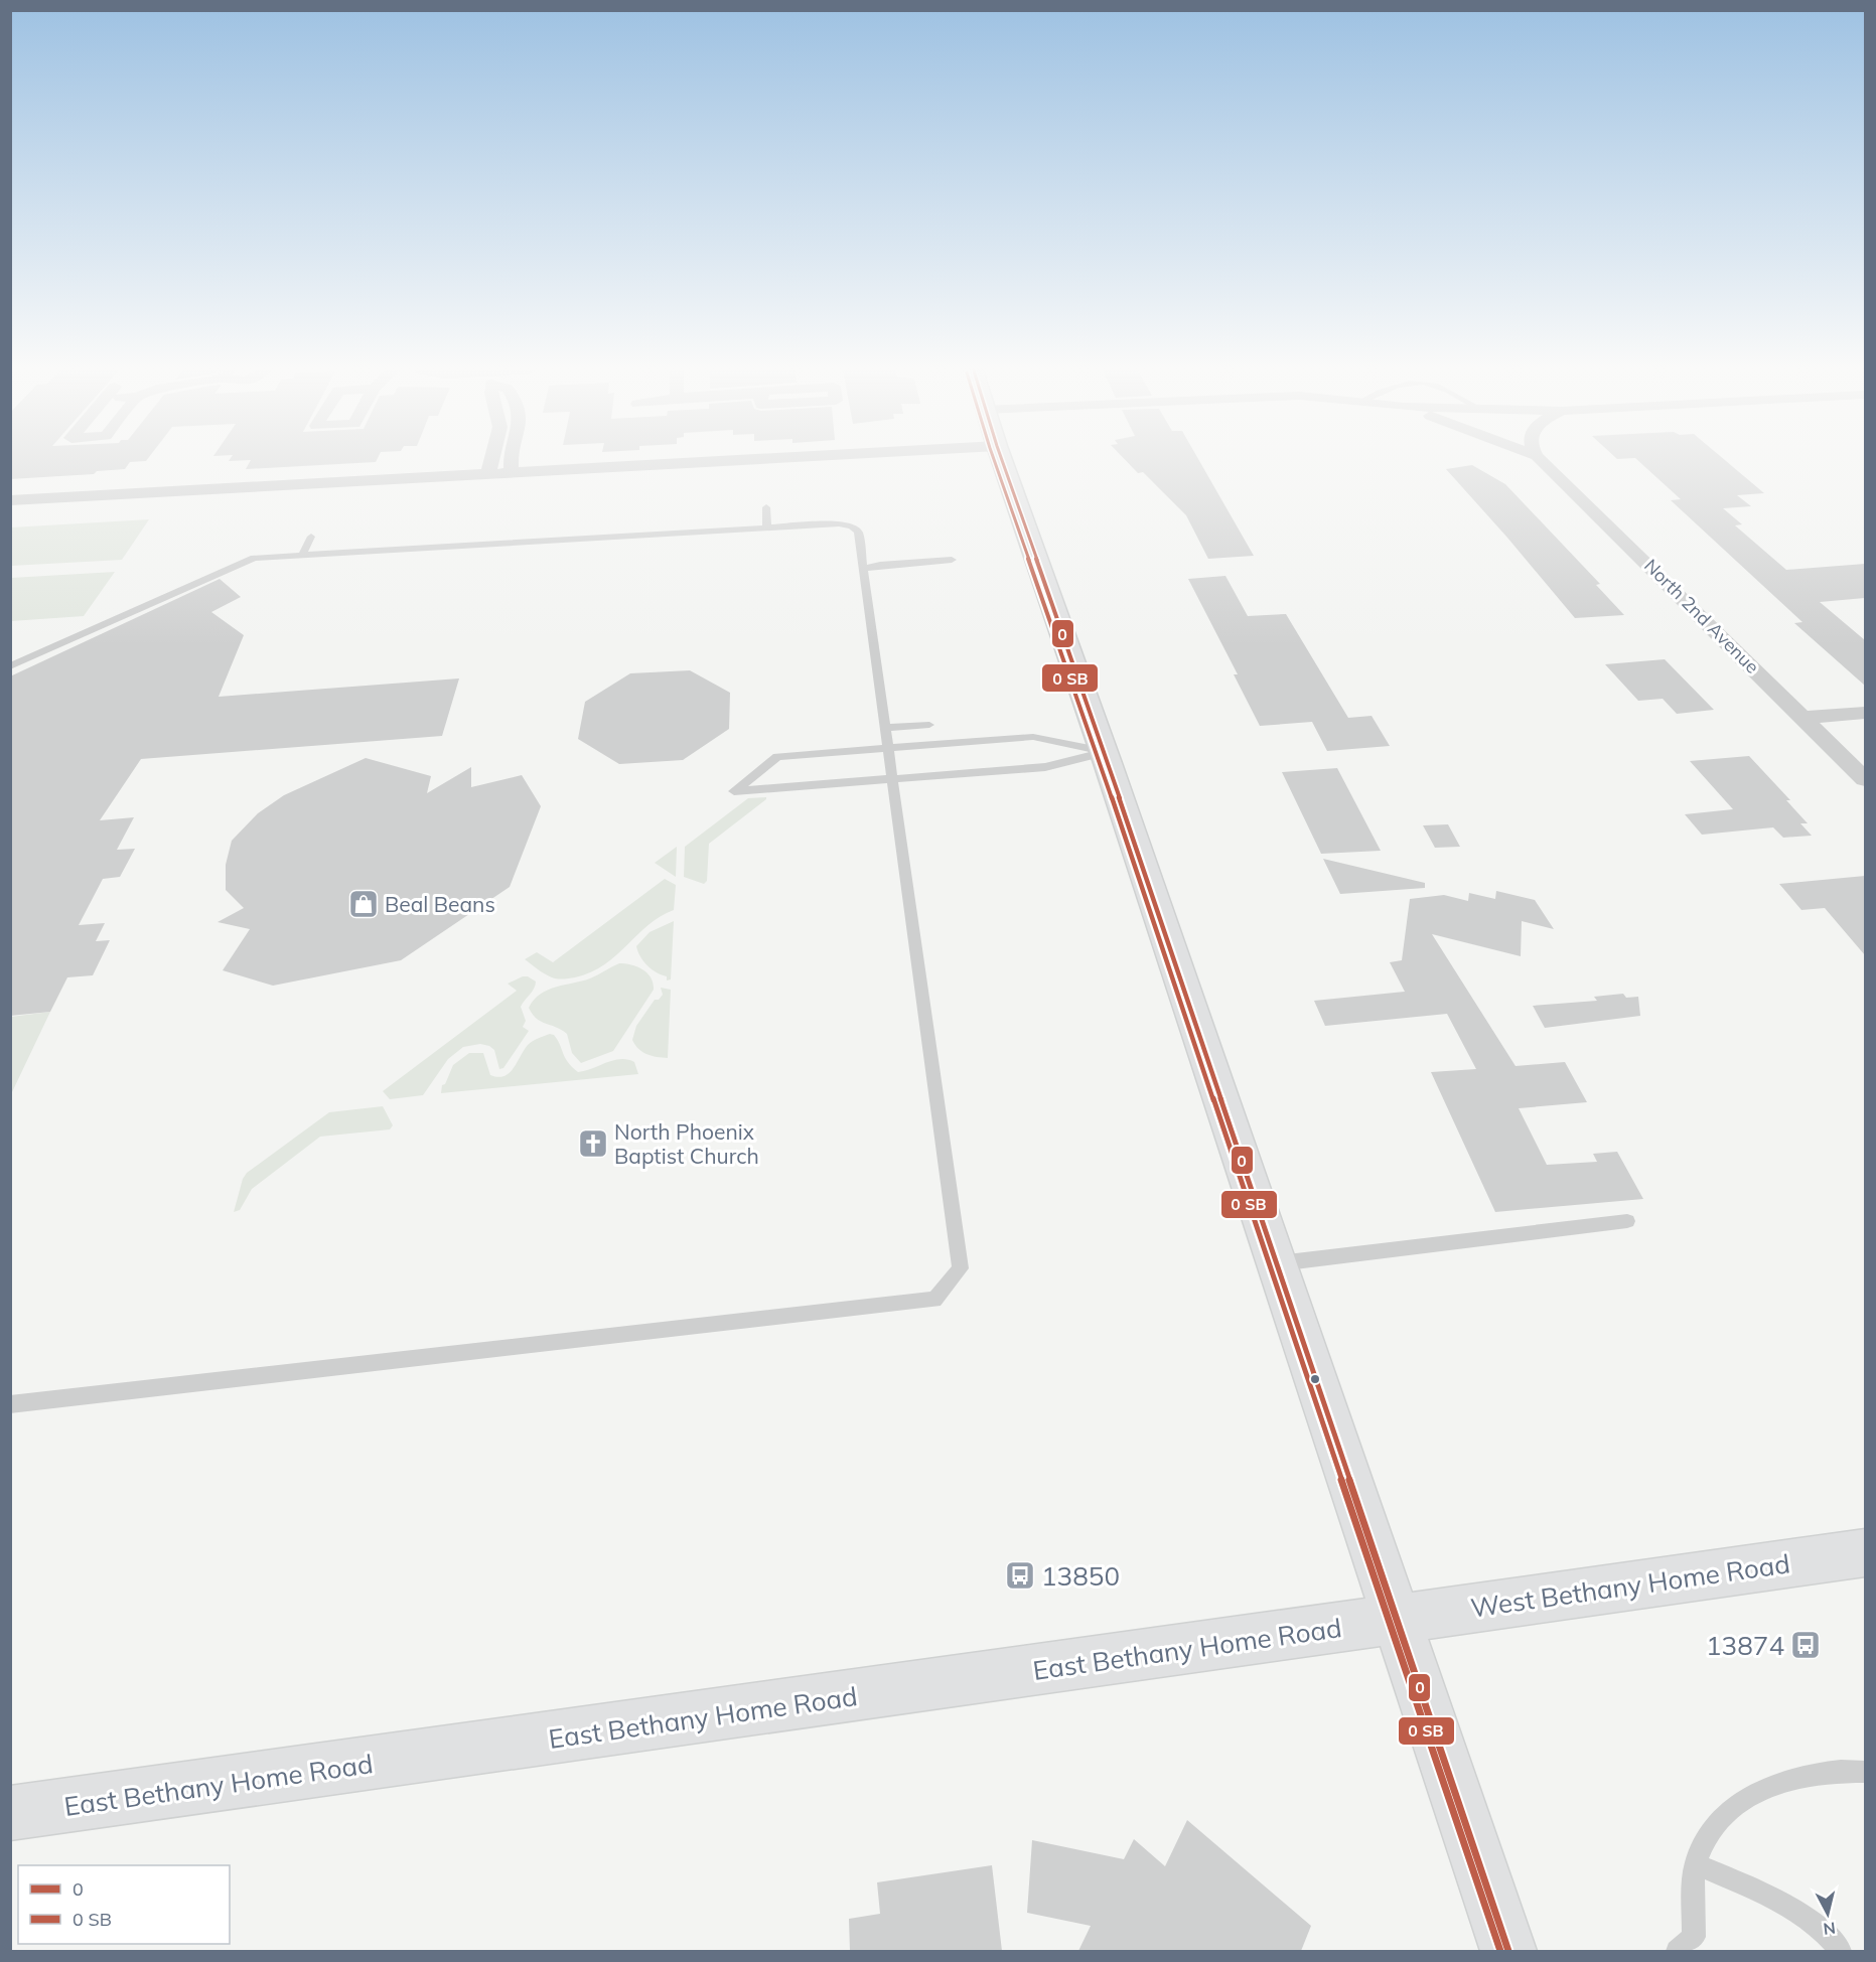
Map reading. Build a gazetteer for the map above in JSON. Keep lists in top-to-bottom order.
{
  "streets": {
    "main road": ["West Bethany Home Road", "East Bethany Home Road"],
    "street": ["North 2nd Avenue"]
  },
  "crossings": [
    ["West Bethany Home Road", "East Bethany Home Road"]
  ],
  "places": {
    "shop": ["Beal Beans"],
    "church": ["North Phoenix Baptist Church"],
    "bus stop": ["13850", "13874"]
  },
  "lines": ["transit line 0"],
  "legend": ["0", "0 SB"],
  "north": "bottom"
}
